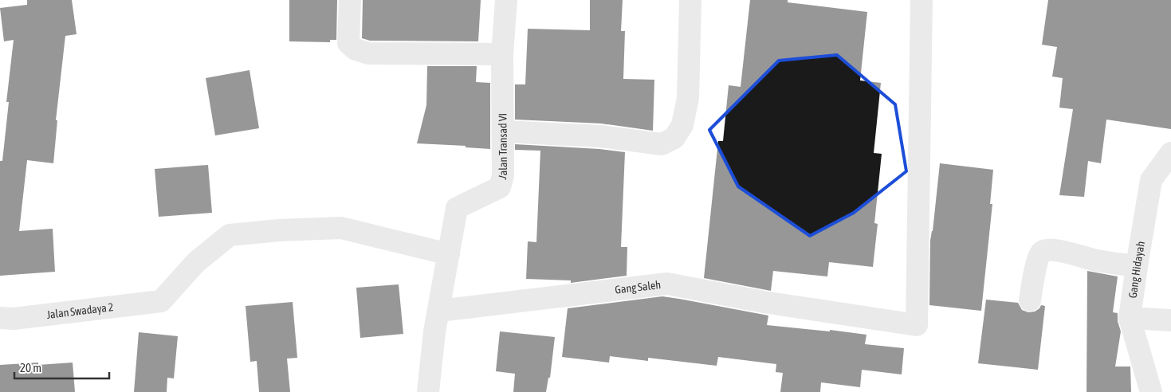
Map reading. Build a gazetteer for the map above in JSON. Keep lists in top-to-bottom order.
{
  "streets": {
    "street": [
      "Jalan Transad VI",
      "Gang Hidayah",
      "Gang Saleh",
      "Jalan Swadaya 2"
    ]
  },
  "crossings": [
    ["Jalan Transad VI", "Gang Saleh"],
    ["Jalan Transad VI", "Jalan Swadaya 2"]
  ],
  "scale_bar": "20 m"
}
